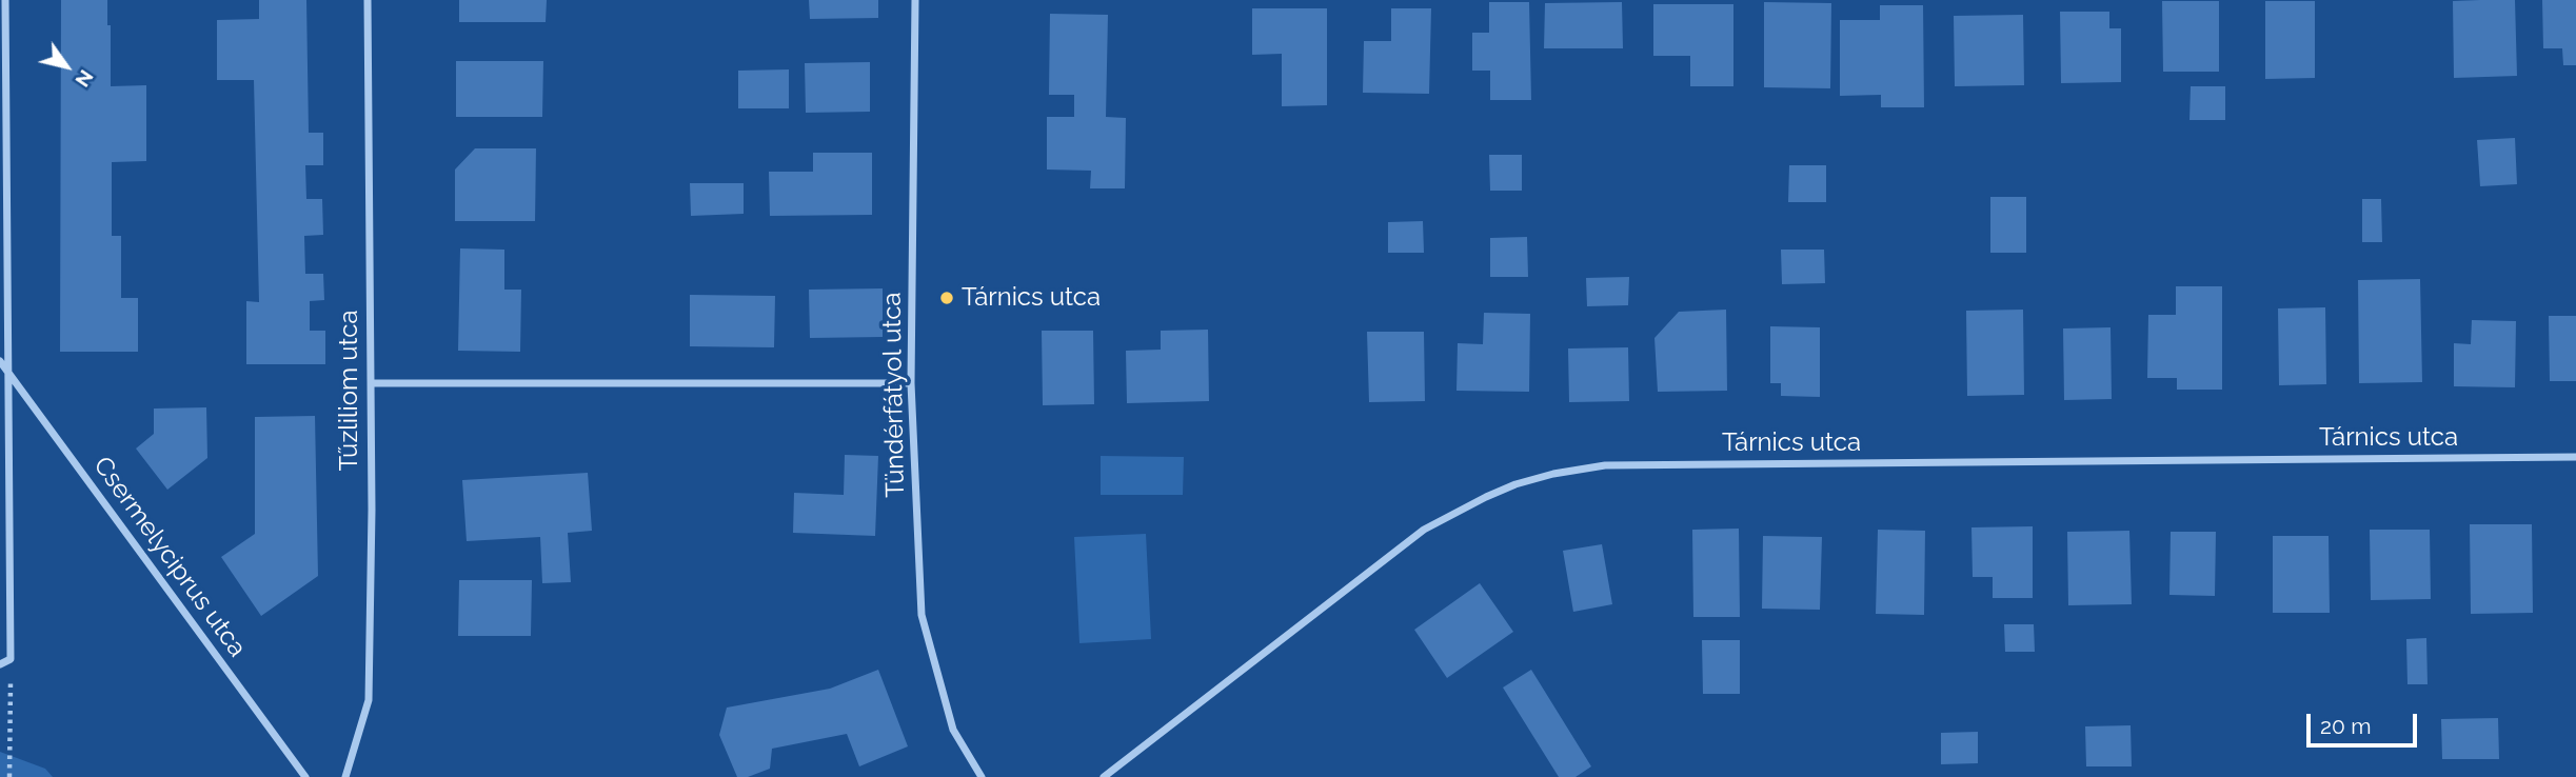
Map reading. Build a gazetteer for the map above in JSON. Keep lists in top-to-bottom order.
{
  "streets": {
    "street": [
      "Tűzliliom utca",
      "Tündérfátyol utca",
      "Tárnics utca",
      "Csermelyciprus utca"
    ]
  },
  "places": ["Tárnics utca"],
  "scale_bar": "20 m",
  "north": "bottom right"
}
